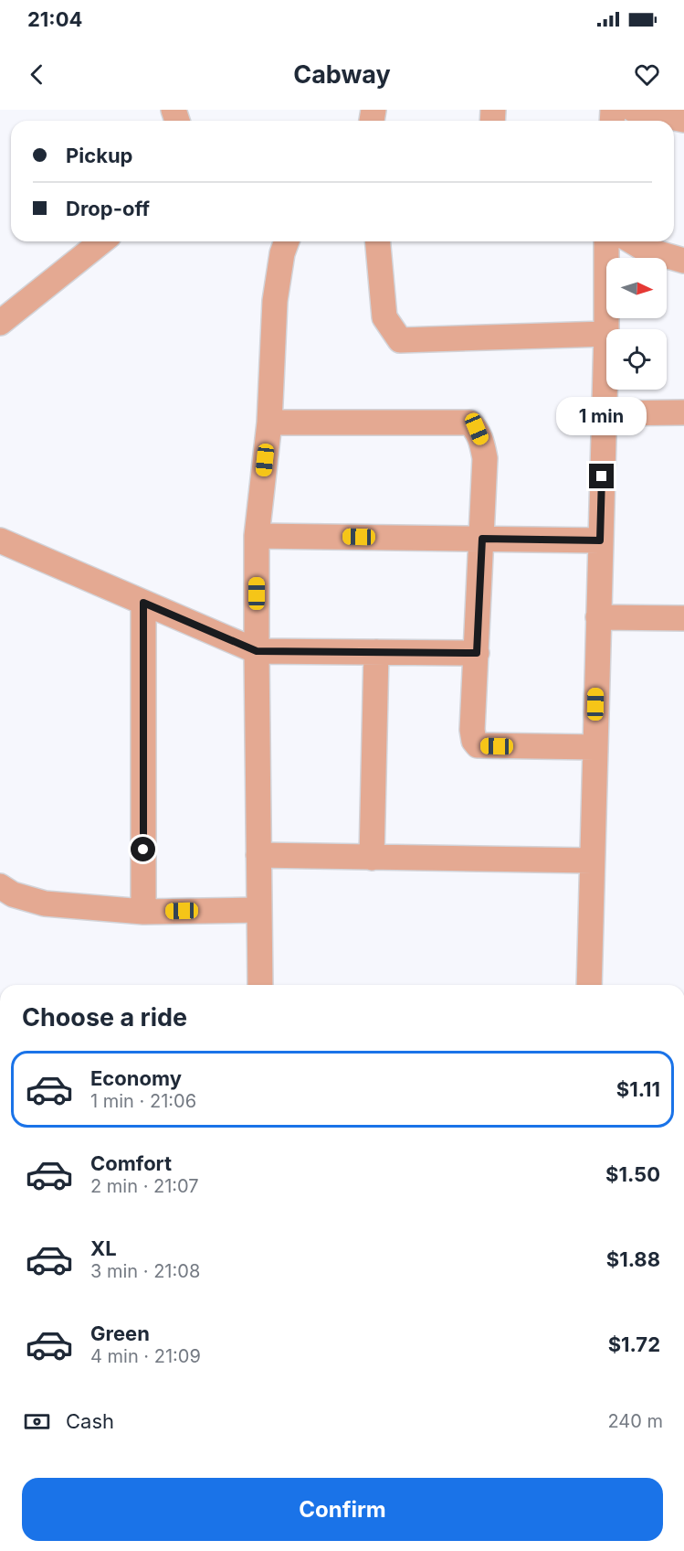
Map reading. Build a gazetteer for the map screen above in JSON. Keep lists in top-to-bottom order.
{
  "north": "right",
  "page": {
    "status": "21:04",
    "header": "Cabway",
    "banner": ["Pickup", "Drop-off"],
    "bubble": "1 min",
    "heading": "Choose a ride",
    "list": [
      {
        "name": "Economy",
        "note": "1 min · 21:06",
        "value": "$1.11"
      },
      {
        "name": "Comfort",
        "note": "2 min · 21:07",
        "value": "$1.50"
      },
      {
        "name": "XL",
        "note": "3 min · 21:08",
        "value": "$1.88"
      },
      {
        "name": "Green",
        "note": "4 min · 21:09",
        "value": "$1.72"
      }
    ],
    "pay": ["Cash", "240 m"],
    "buttons": "Confirm"
  }
}
